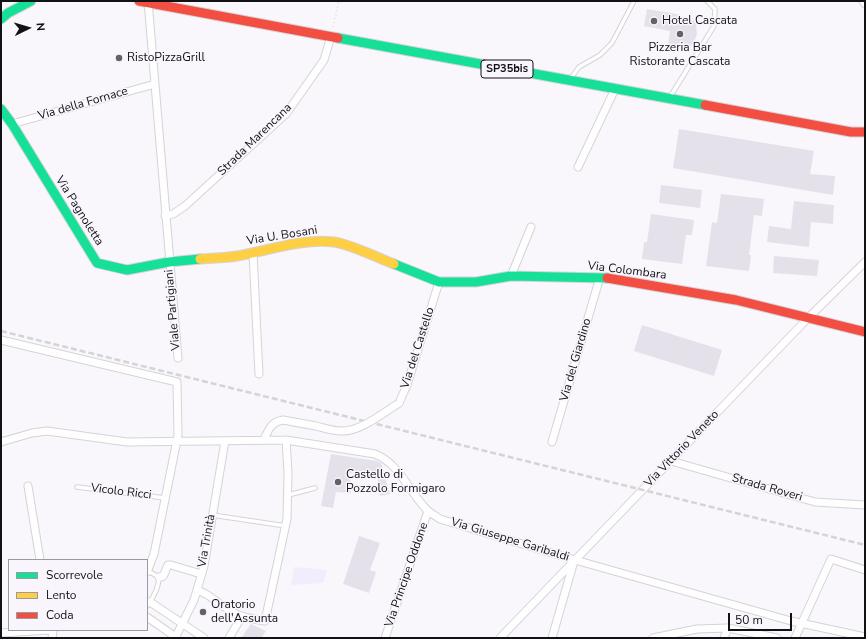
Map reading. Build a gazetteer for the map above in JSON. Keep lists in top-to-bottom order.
{
  "streets": {
    "street": [
      "SP35bis",
      "Via della Fornace",
      "Strada Marencana",
      "Via Pagnoletta",
      "Via U. Bosani",
      "Via Colombara",
      "Viale Partigiani",
      "Via del Castello",
      "Via del Giardino",
      "Via Vittorio Veneto",
      "Strada Roveri",
      "Via Giuseppe Garibaldi",
      "Via Trinità",
      "Via Principe Oddone"
    ],
    "lane": ["Vicolo Ricci"]
  },
  "crossings": [
    ["SP35bis", "Strada Marencana"],
    ["SP35bis", "Viale Partigiani"],
    ["Via della Fornace", "Via Pagnoletta"],
    ["Via della Fornace", "Viale Partigiani"],
    ["Strada Marencana", "Viale Partigiani"],
    ["Via Pagnoletta", "Via U. Bosani"],
    ["Via Pagnoletta", "Viale Partigiani"],
    ["Via U. Bosani", "Via Colombara"],
    ["Via U. Bosani", "Viale Partigiani"],
    ["Via U. Bosani", "Via del Castello"],
    ["Via Colombara", "Via del Castello"],
    ["Via Colombara", "Via del Giardino"],
    ["Via Colombara", "Via Vittorio Veneto"],
    ["Via del Castello", "Via Giuseppe Garibaldi"],
    ["Via Vittorio Veneto", "Strada Roveri"],
    ["Via Vittorio Veneto", "Via Giuseppe Garibaldi"],
    ["Via Giuseppe Garibaldi", "Via Trinità"],
    ["Via Giuseppe Garibaldi", "Via Principe Oddone"]
  ],
  "places": [
    "Hotel Cascata",
    "Pizzeria Bar Ristorante Cascata",
    "RistoPizzaGrill",
    "Castello di Pozzolo Formigaro",
    "Oratorio dell'Assunta"
  ],
  "legend": ["Scorrevole", "Lento", "Coda"],
  "scale_bar": "50 m",
  "north": "right"
}
